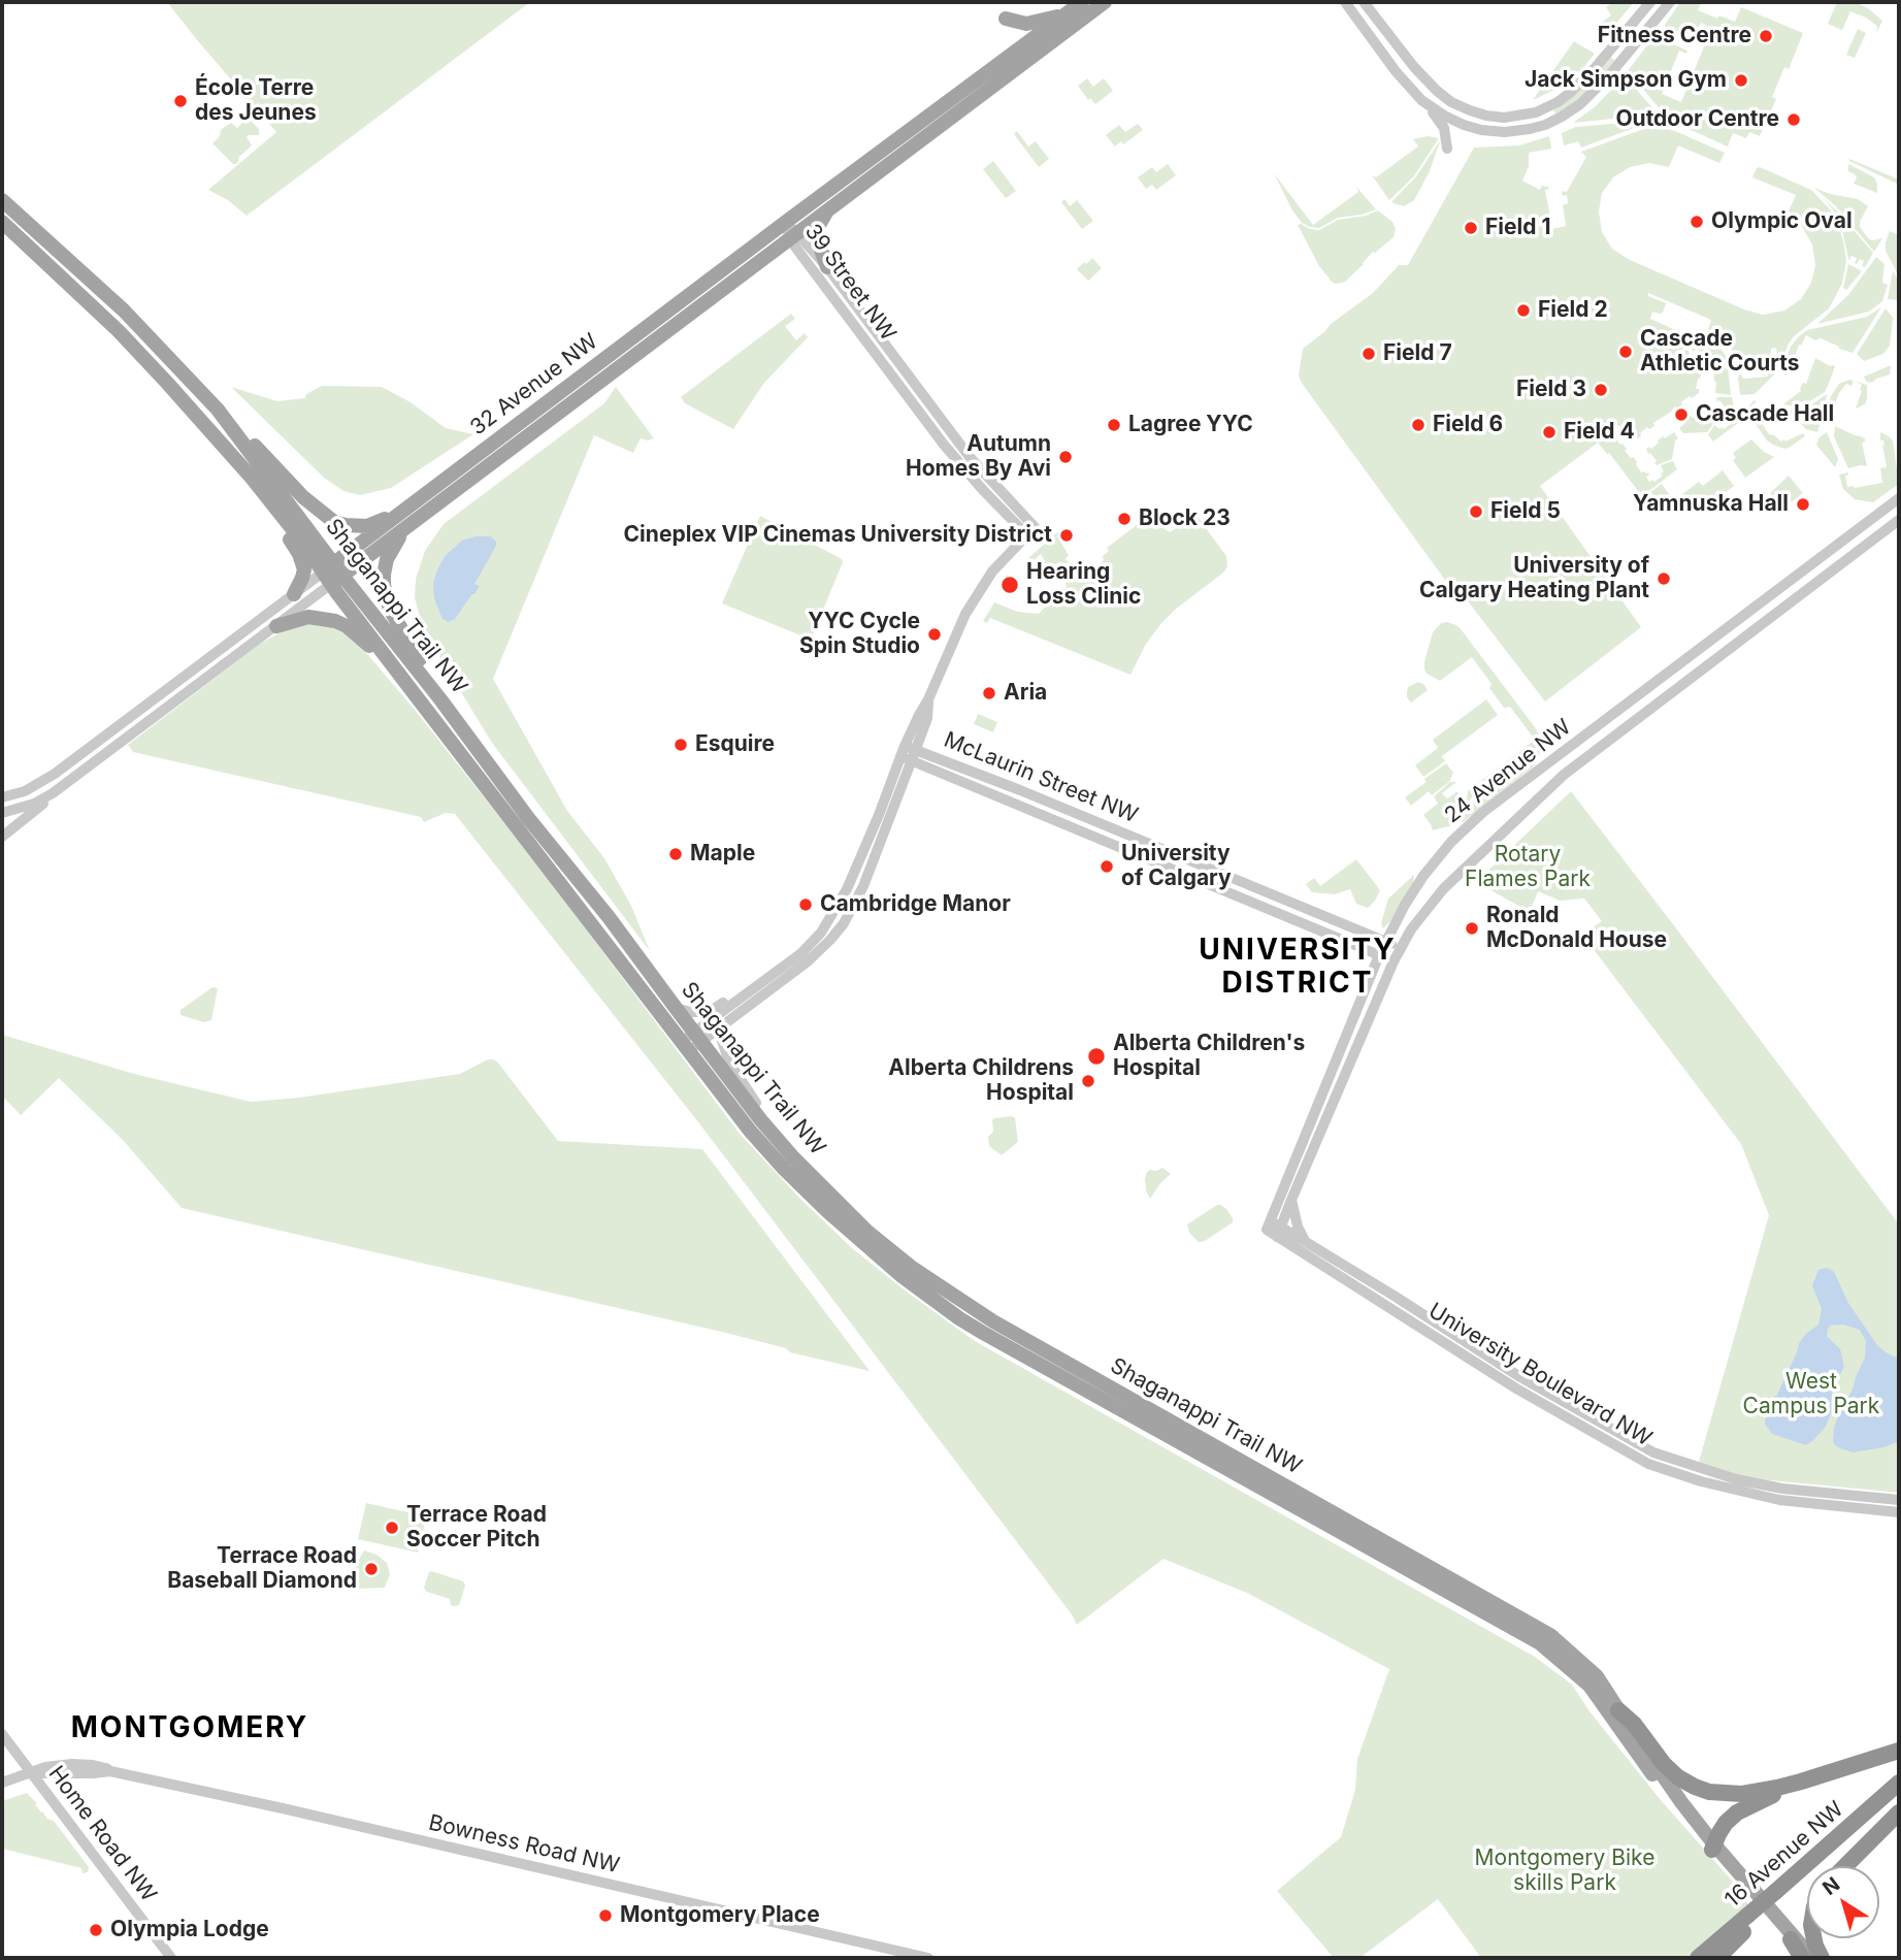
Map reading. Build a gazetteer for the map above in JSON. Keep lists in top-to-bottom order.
{
  "streets": {
    "highway": ["16 Avenue NW"],
    "main road": ["32 Avenue NW", "Shaganappi Trail NW"],
    "street": [
      "39 Street NW",
      "24 Avenue NW",
      "McLaurin Street NW",
      "University Boulevard NW",
      "Home Road NW",
      "Bowness Road NW"
    ]
  },
  "crossings": [
    ["39 Street NW", "32 Avenue NW"],
    ["32 Avenue NW", "Shaganappi Trail NW"],
    ["24 Avenue NW", "McLaurin Street NW"],
    ["24 Avenue NW", "University Boulevard NW"],
    ["Home Road NW", "Bowness Road NW"]
  ],
  "districts": ["UNIVERSITY DISTRICT", "MONTGOMERY"],
  "parks": ["Rotary Flames Park", "West Campus Park", "Montgomery Bike skills Park"],
  "places": [
    "Fitness Centre",
    "Jack Simpson Gym",
    "École Terre des Jeunes",
    "Outdoor Centre",
    "Olympic Oval",
    "Field 1",
    "Field 2",
    "Cascade Athletic Courts",
    "Field 7",
    "Field 3",
    "Cascade Hall",
    "Lagree YYC",
    "Field 6",
    "Field 4",
    "Autumn Homes By Avi",
    "Yamnuska Hall",
    "Field 5",
    "Block 23",
    "Cineplex VIP Cinemas University District",
    "University of Calgary Heating Plant",
    "Hearing Loss Clinic",
    "YYC Cycle Spin Studio",
    "Aria",
    "Esquire",
    "Maple",
    "University of Calgary",
    "Cambridge Manor",
    "Ronald McDonald House",
    "Alberta Children's Hospital",
    "Alberta Childrens Hospital",
    "Terrace Road Soccer Pitch",
    "Terrace Road Baseball Diamond",
    "Montgomery Place",
    "Olympia Lodge"
  ],
  "north": "top left"
}
